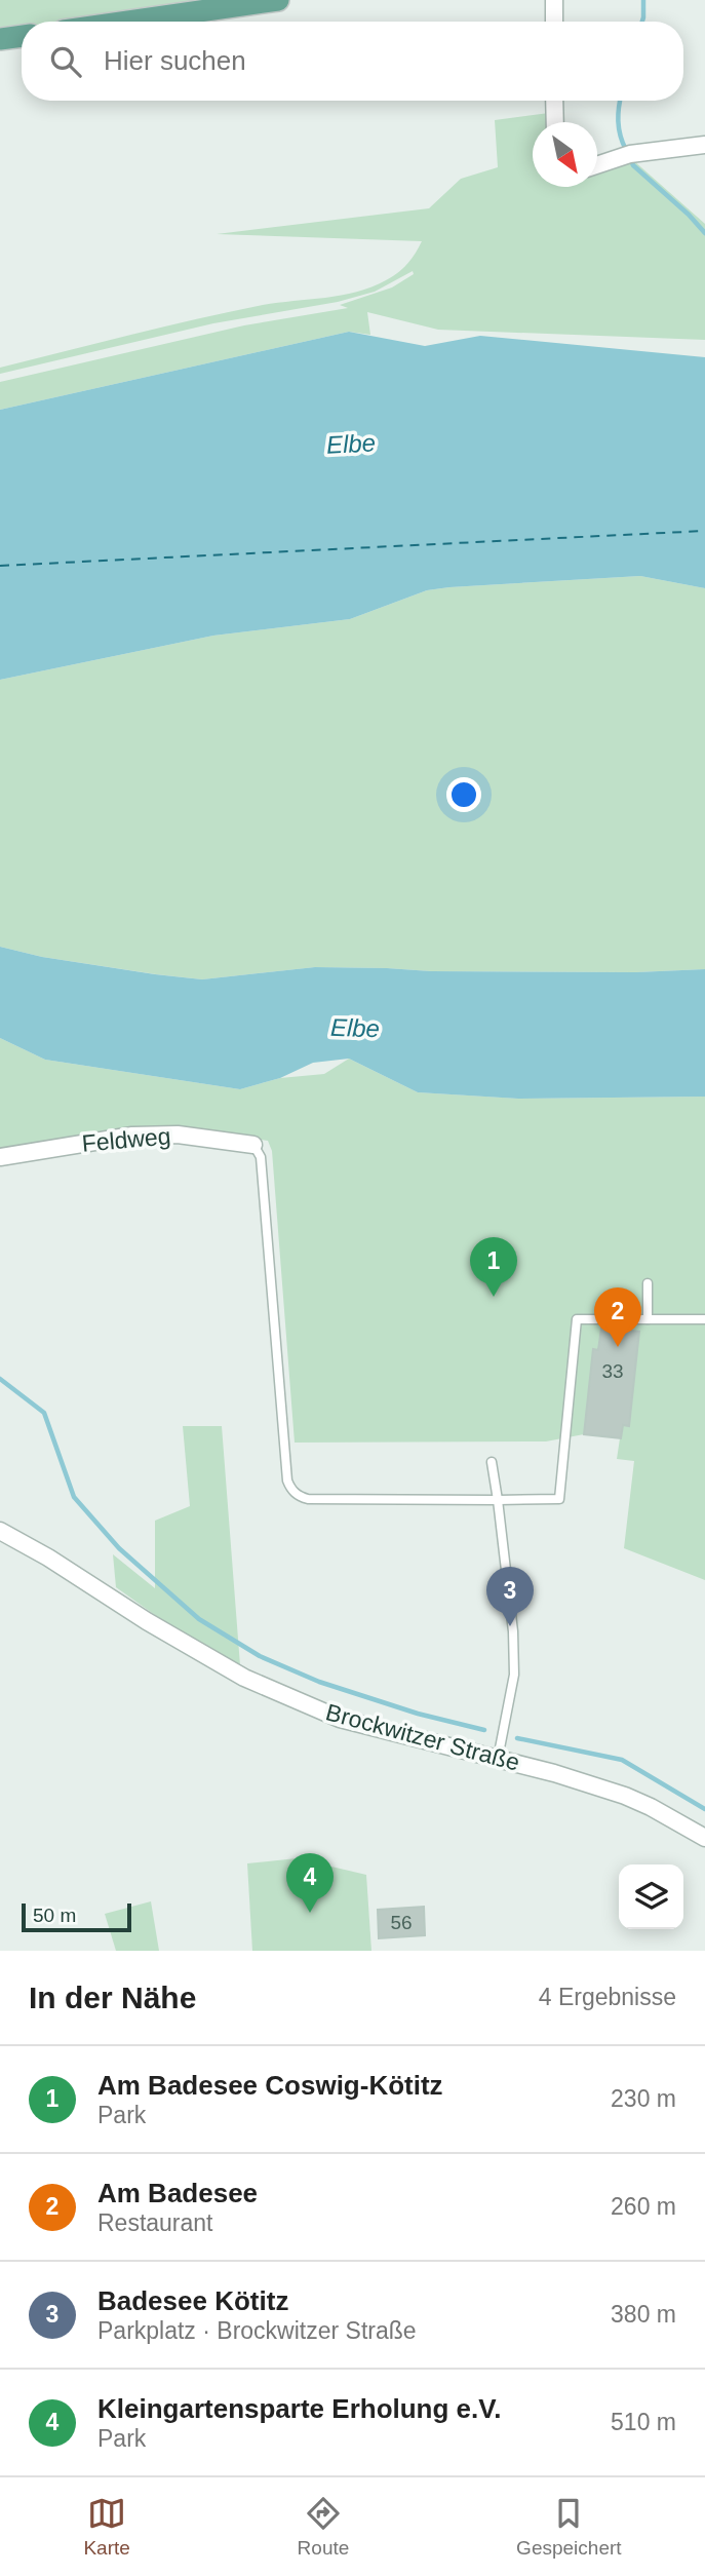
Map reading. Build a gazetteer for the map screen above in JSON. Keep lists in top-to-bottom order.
{
  "streets": {
    "street": ["Feldweg", "Brockwitzer Straße"]
  },
  "water": ["Elbe"],
  "house_numbers": ["33", "56"],
  "scale_bar": "50 m",
  "north": "bottom right",
  "page": {
    "search": "Hier suchen",
    "pins": [
      "1",
      "2",
      "3",
      "4"
    ],
    "scale": "50 m",
    "heading": ["In der Nähe", "4 Ergebnisse"],
    "list": [
      {
        "mark": "1",
        "name": "Am Badesee Coswig-Kötitz",
        "note": "Park",
        "value": "230 m"
      },
      {
        "mark": "2",
        "name": "Am Badesee",
        "note": "Restaurant",
        "value": "260 m"
      },
      {
        "mark": "3",
        "name": "Badesee Kötitz",
        "note": "Parkplatz · Brockwitzer Straße",
        "value": "380 m"
      },
      {
        "mark": "4",
        "name": "Kleingartensparte Erholung e.V.",
        "note": "Park",
        "value": "510 m"
      }
    ],
    "nav": ["Karte", "Route", "Gespeichert"]
  }
}
